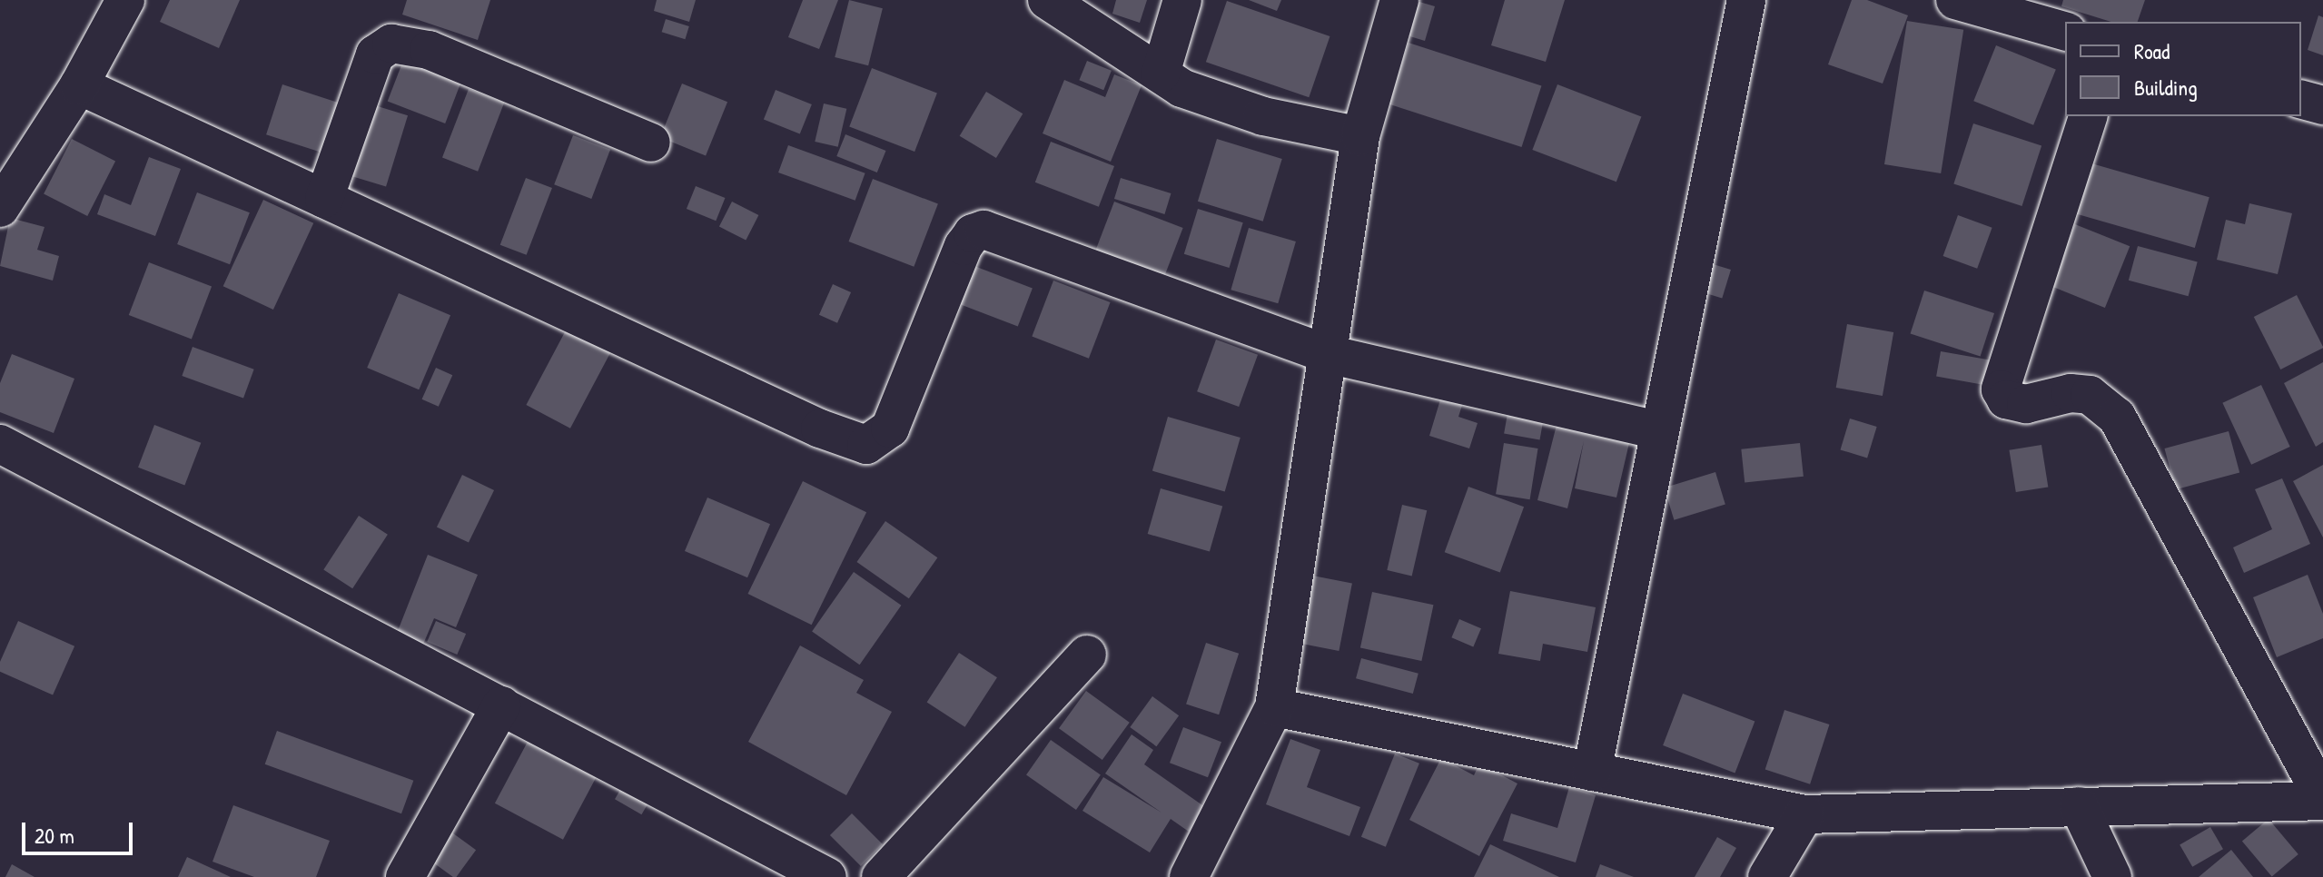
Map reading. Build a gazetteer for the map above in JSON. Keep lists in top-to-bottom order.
{
  "legend": ["Road", "Building"],
  "scale_bar": "20 m"
}
